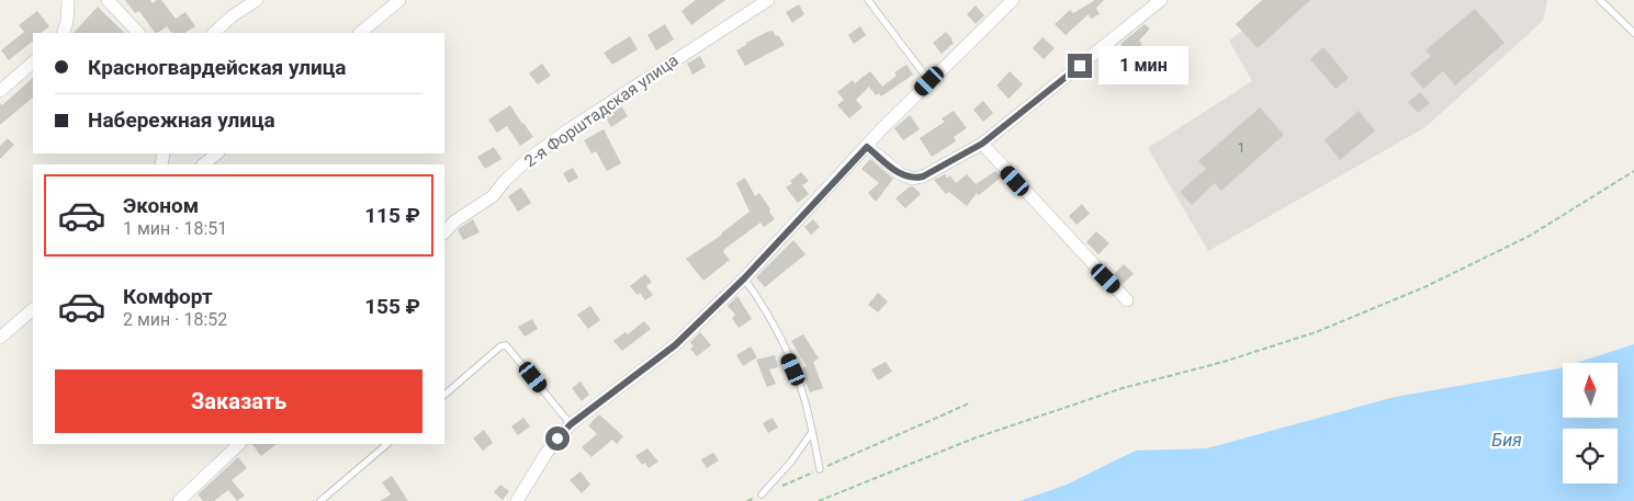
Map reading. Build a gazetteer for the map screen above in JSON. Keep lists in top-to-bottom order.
{
  "streets": {
    "street": ["2-я Форштадская улица"]
  },
  "water": ["Бия"],
  "house_numbers": ["1"],
  "north": "top",
  "page": {
    "banner": ["Красногвардейская улица", "Набережная улица"],
    "bubble": "1 мин",
    "list": [
      {
        "name": "Эконом",
        "note": "1 мин · 18:51",
        "value": "115 ₽"
      },
      {
        "name": "Комфорт",
        "note": "2 мин · 18:52",
        "value": "155 ₽"
      }
    ],
    "buttons": "Заказать"
  }
}
